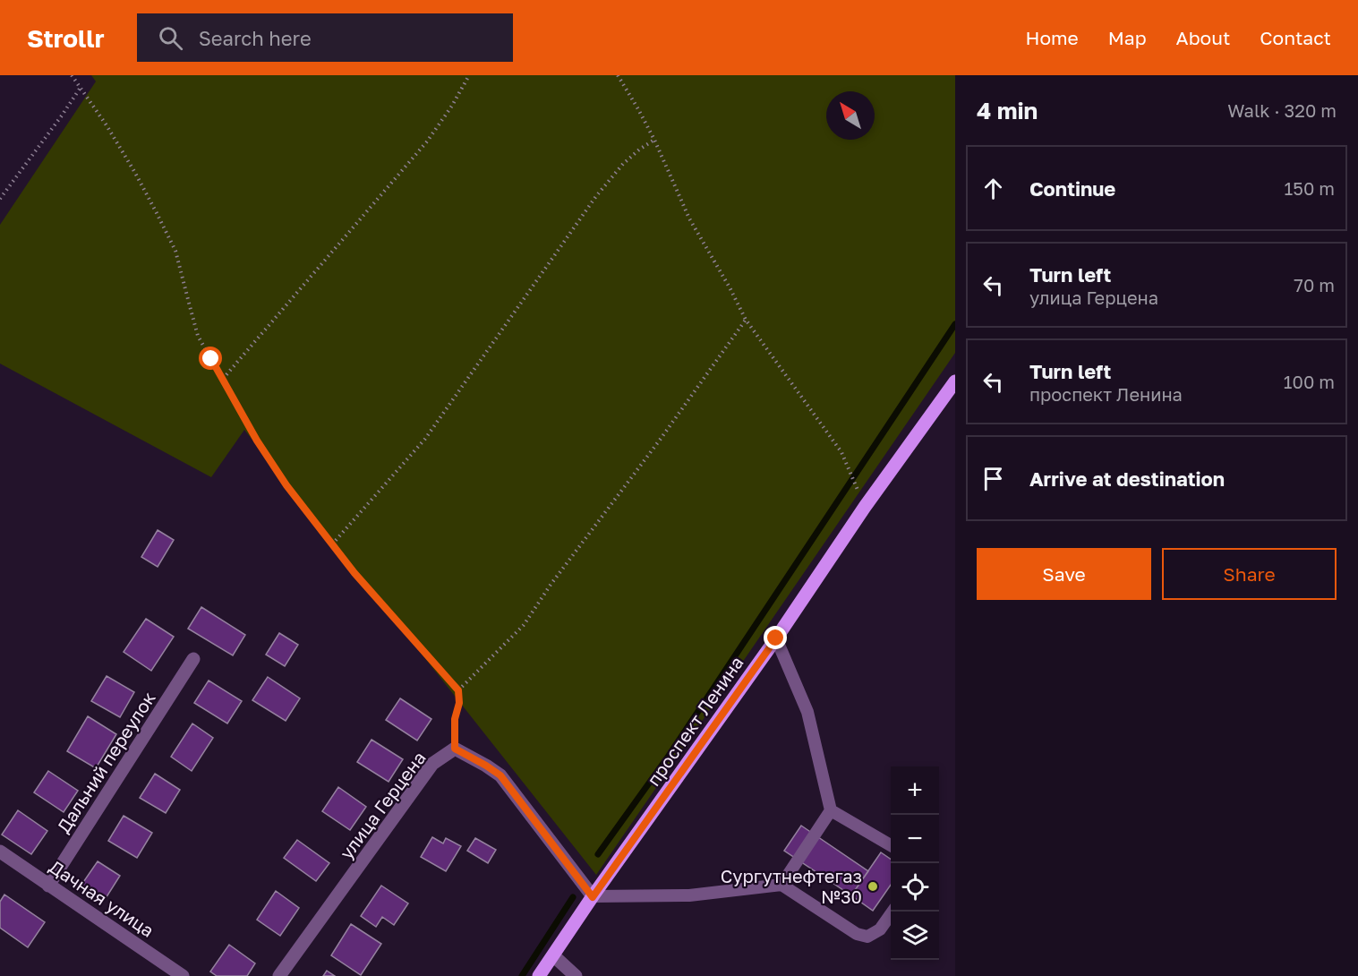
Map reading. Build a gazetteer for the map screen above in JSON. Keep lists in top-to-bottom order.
{
  "streets": {
    "main road": ["проспект Ленина"],
    "street": ["Дальний переулок", "улица Герцена", "Дачная улица"]
  },
  "crossings": [
    ["Дальний переулок", "Дачная улица"]
  ],
  "places": ["Сургутнефтегаз №30"],
  "north": "top left",
  "page": {
    "header": "Strollr",
    "search": "Search here",
    "nav": [
      "Home",
      "Map",
      "About",
      "Contact"
    ],
    "heading": ["4 min", "Walk · 320 m"],
    "list": [
      ["Continue", "150 m"],
      ["Turn left", "улица Герцена", "70 m"],
      ["Turn left", "проспект Ленина", "100 m"],
      "Arrive at destination"
    ],
    "buttons": ["Save", "Share"],
    "map_buttons": ["+", "−"]
  }
}
